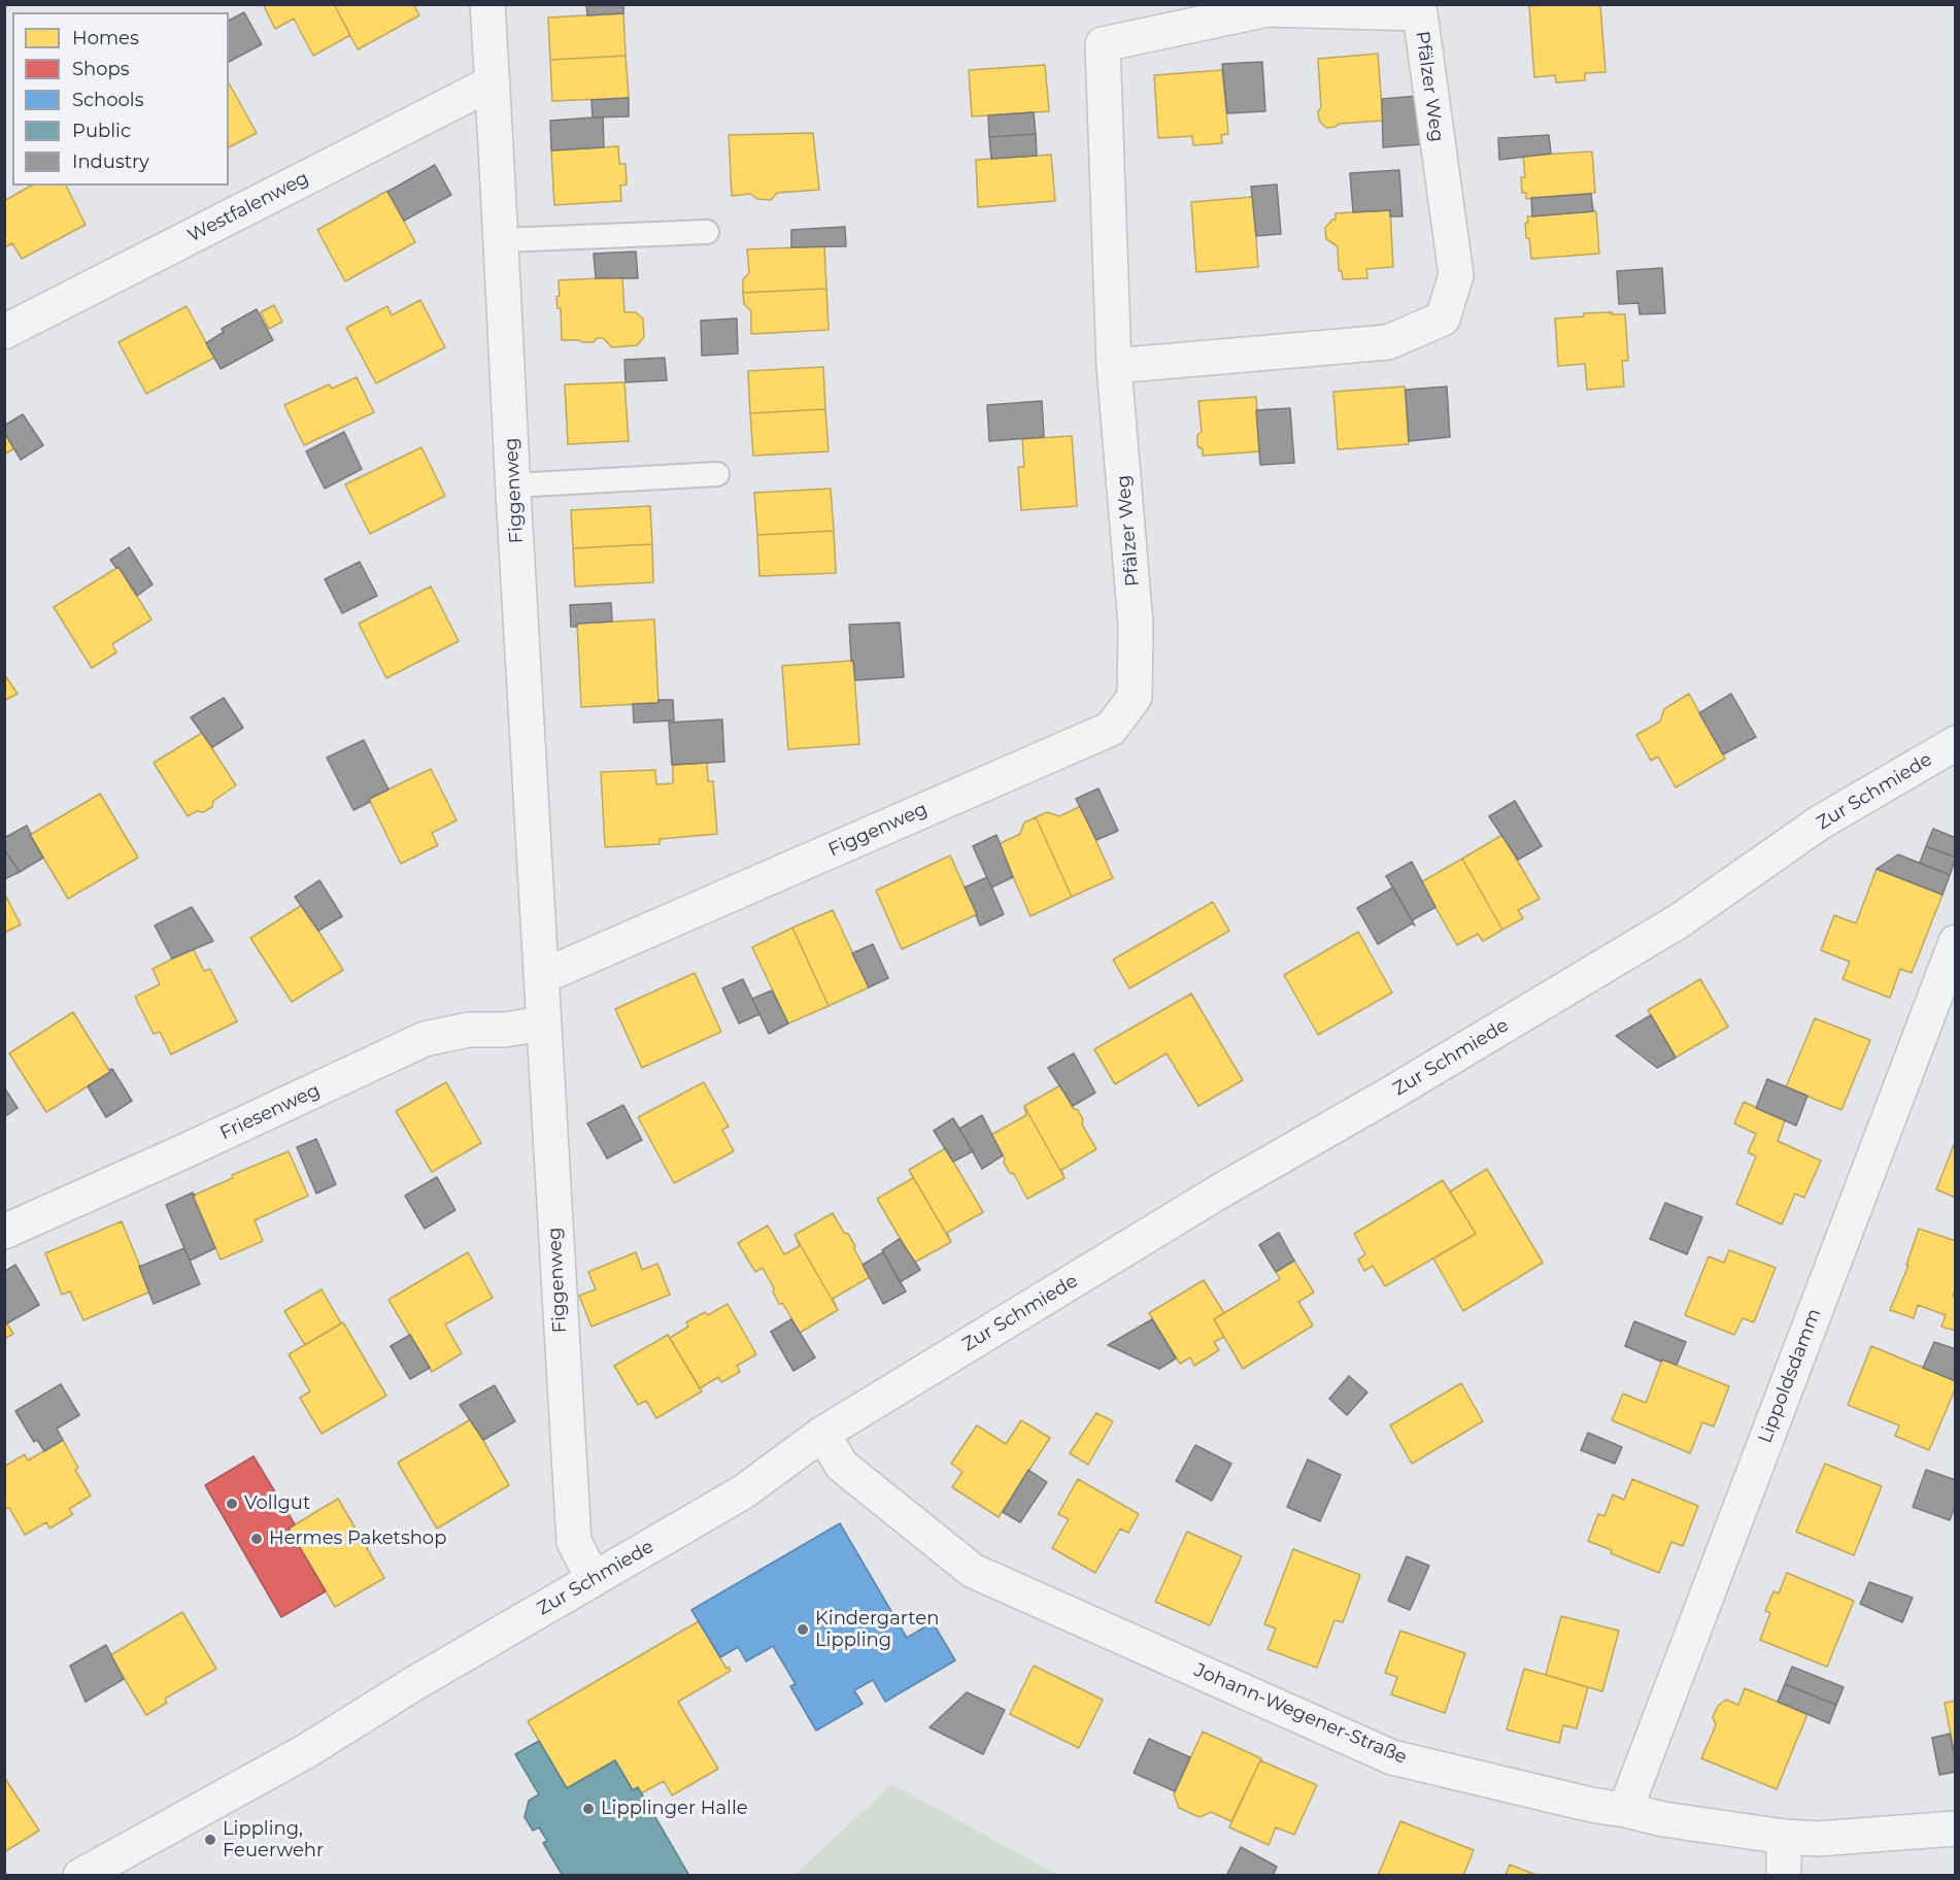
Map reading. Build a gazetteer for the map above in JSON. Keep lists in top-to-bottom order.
{
  "streets": {
    "street": [
      "Pfälzer Weg",
      "Westfalenweg",
      "Figgenweg",
      "Zur Schmiede",
      "Friesenweg",
      "Lippoldsdamm",
      "Johann-Wegener-Straße"
    ]
  },
  "crossings": [
    ["Pfälzer Weg", "Figgenweg"],
    ["Westfalenweg", "Figgenweg"],
    ["Figgenweg", "Zur Schmiede"],
    ["Figgenweg", "Friesenweg"],
    ["Zur Schmiede", "Johann-Wegener-Straße"],
    ["Lippoldsdamm", "Johann-Wegener-Straße"]
  ],
  "places": [
    "Vollgut",
    "Hermes Paketshop",
    "Kindergarten Lippling",
    "Lipplinger Halle",
    "Lippling, Feuerwehr"
  ],
  "legend": [
    "Homes",
    "Shops",
    "Schools",
    "Public",
    "Industry"
  ]
}
